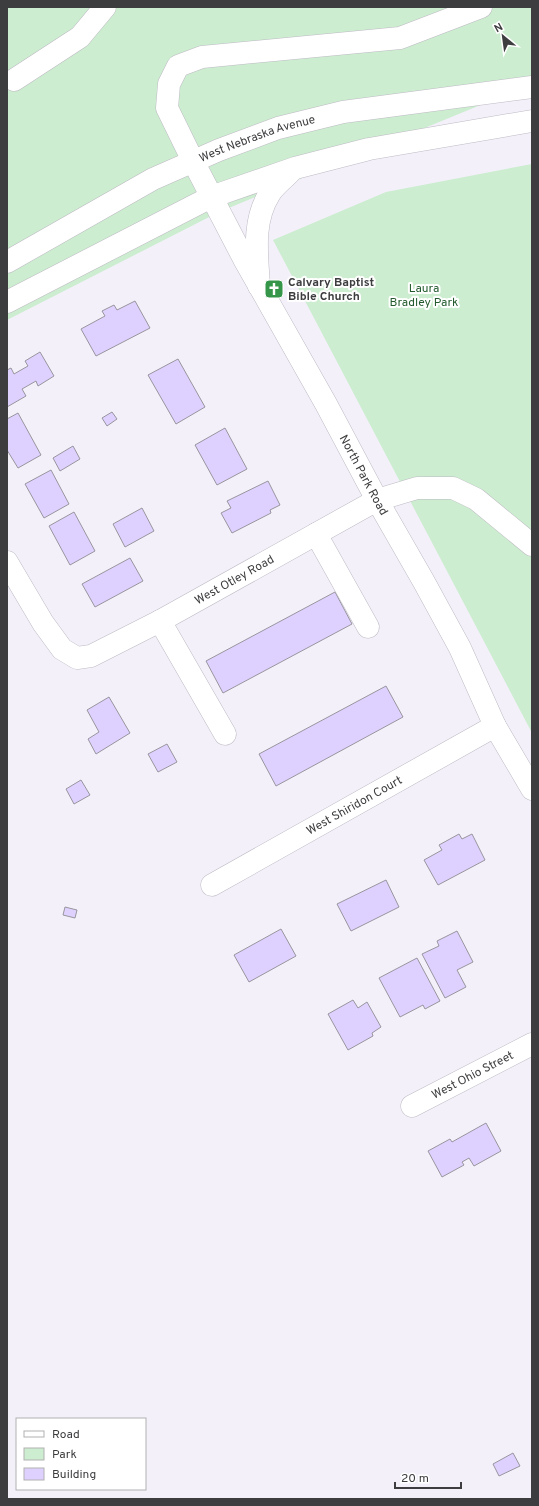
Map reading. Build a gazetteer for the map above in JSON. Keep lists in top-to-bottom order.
{
  "streets": {
    "street": [
      "West Nebraska Avenue",
      "North Park Road",
      "West Otley Road",
      "West Shiridon Court",
      "West Ohio Street"
    ]
  },
  "crossings": [
    ["West Nebraska Avenue", "North Park Road"],
    ["North Park Road", "West Otley Road"],
    ["North Park Road", "West Shiridon Court"]
  ],
  "parks": ["Laura Bradley Park"],
  "places": {
    "church": ["Calvary Baptist Bible Church"]
  },
  "legend": ["Road", "Park", "Building"],
  "scale_bar": "20 m",
  "north": "top left"
}
